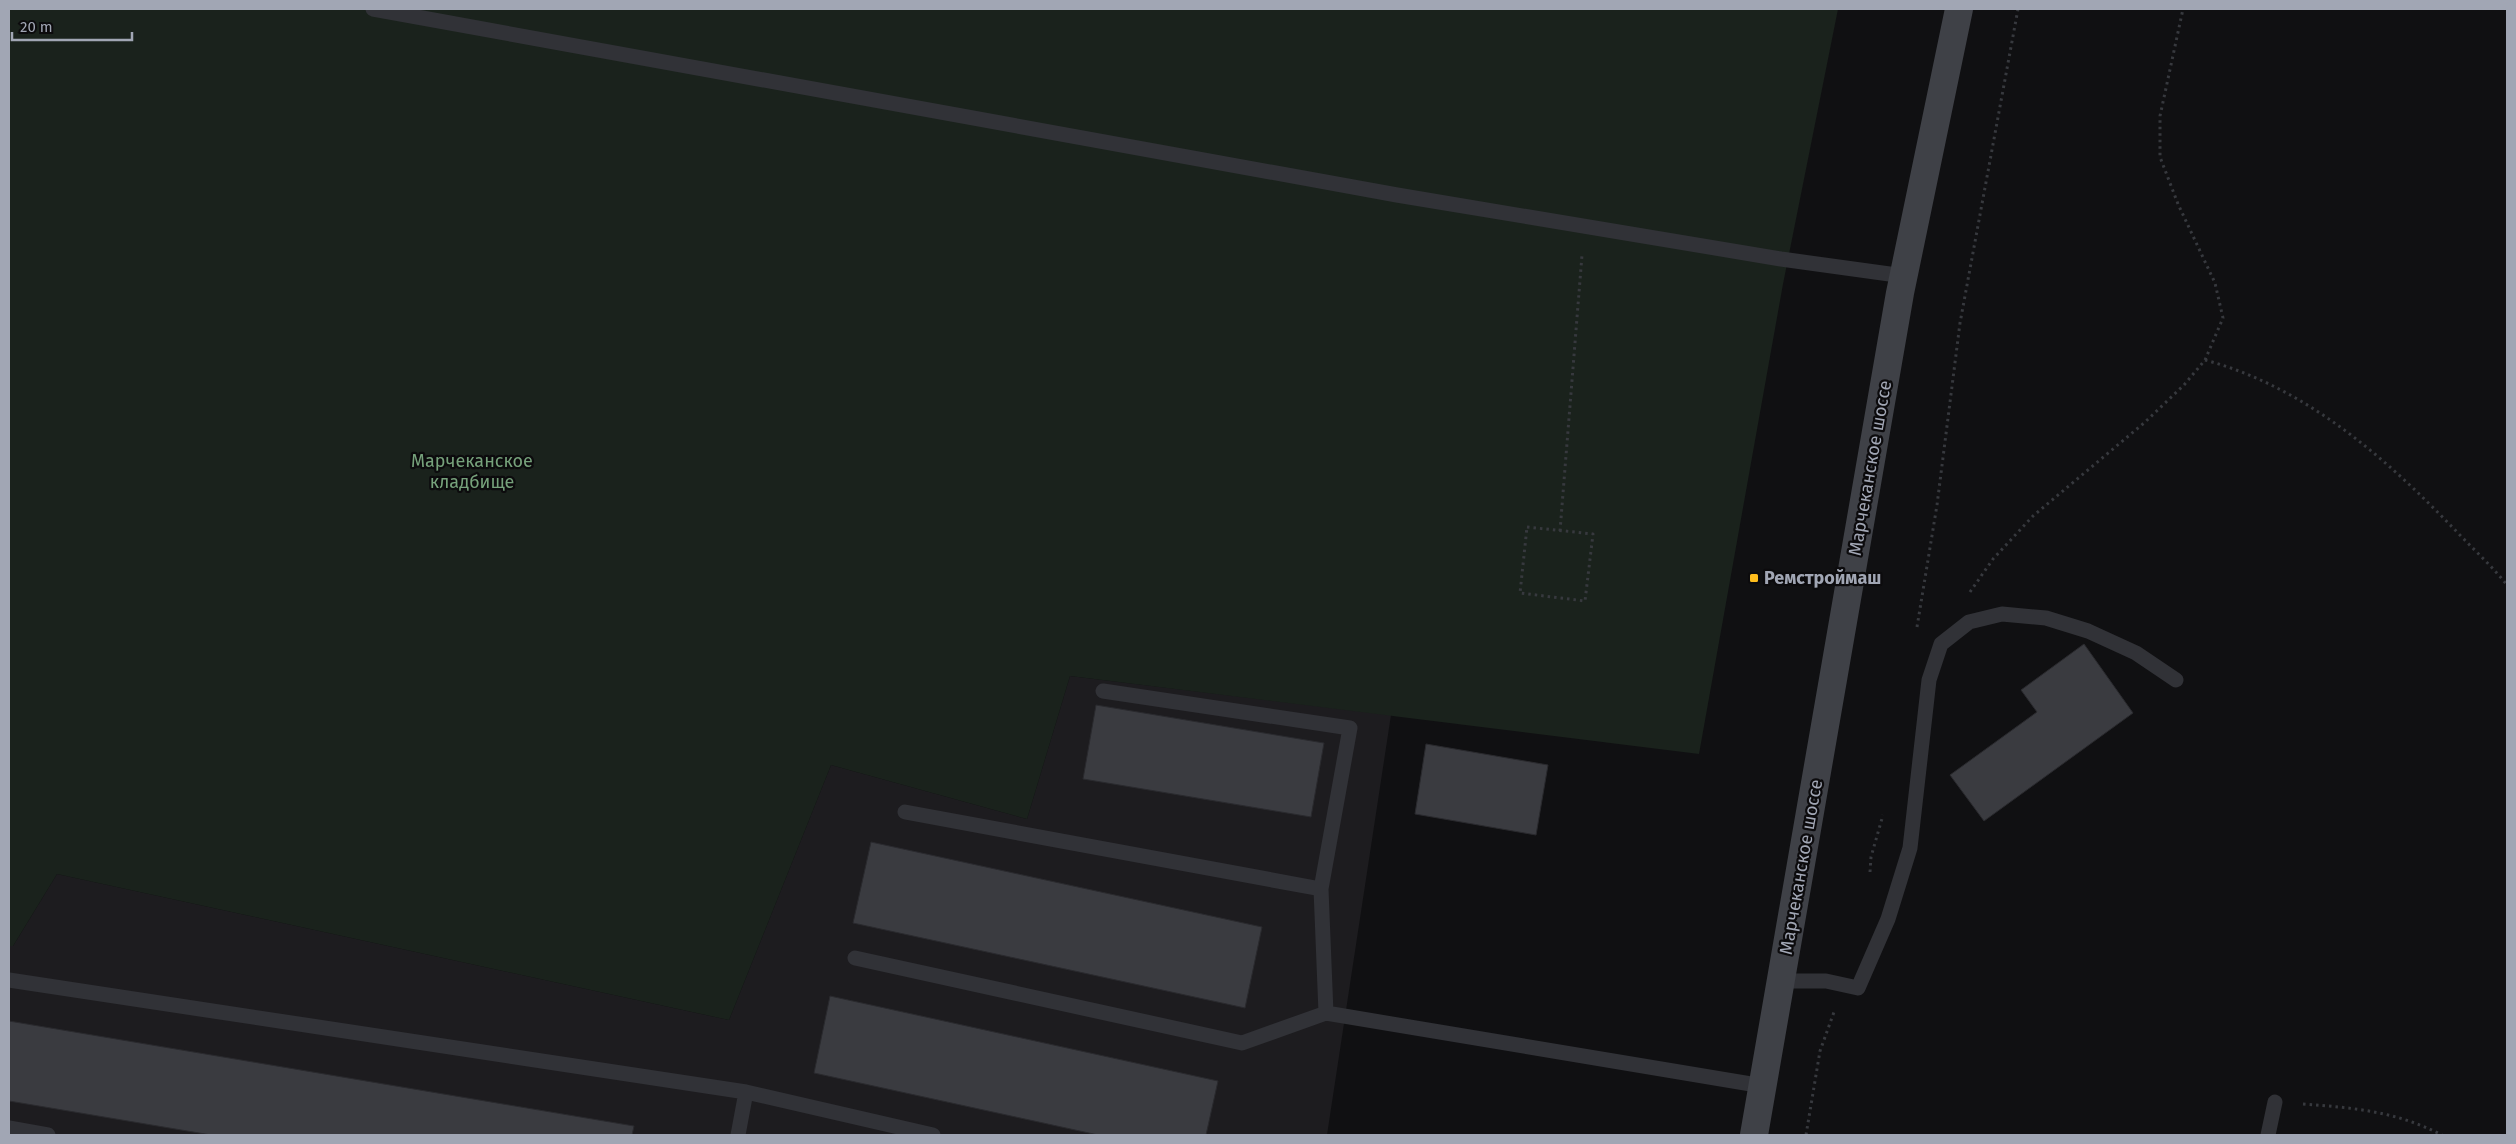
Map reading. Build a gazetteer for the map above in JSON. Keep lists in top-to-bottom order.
{
  "streets": {
    "street": ["Марчеканское шоссе"]
  },
  "parks": ["Марчеканское кладбище"],
  "places": {
    "transit": ["Ремстроймаш"]
  },
  "scale_bar": "20 m"
}
